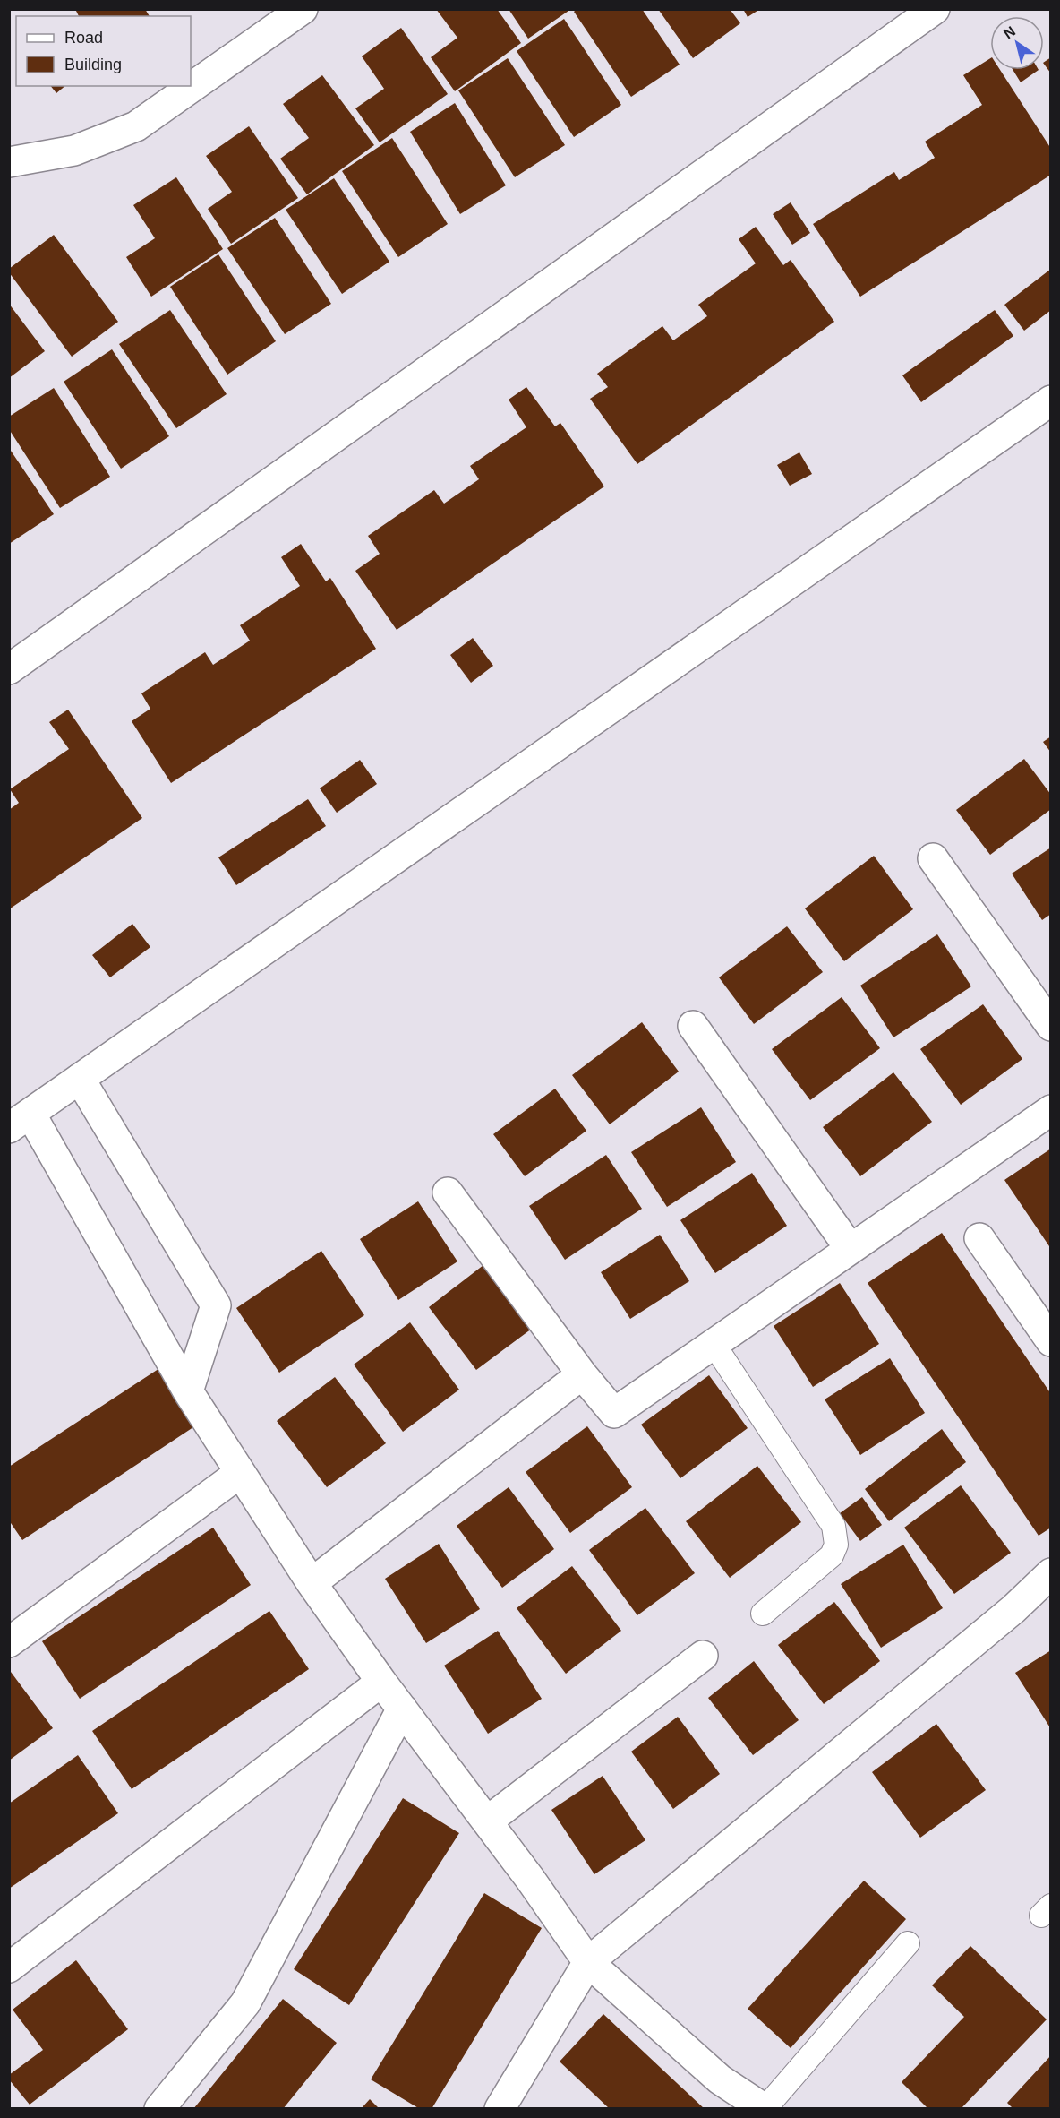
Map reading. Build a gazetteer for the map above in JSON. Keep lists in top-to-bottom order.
{
  "legend": ["Road", "Building"],
  "north": "top left"
}
